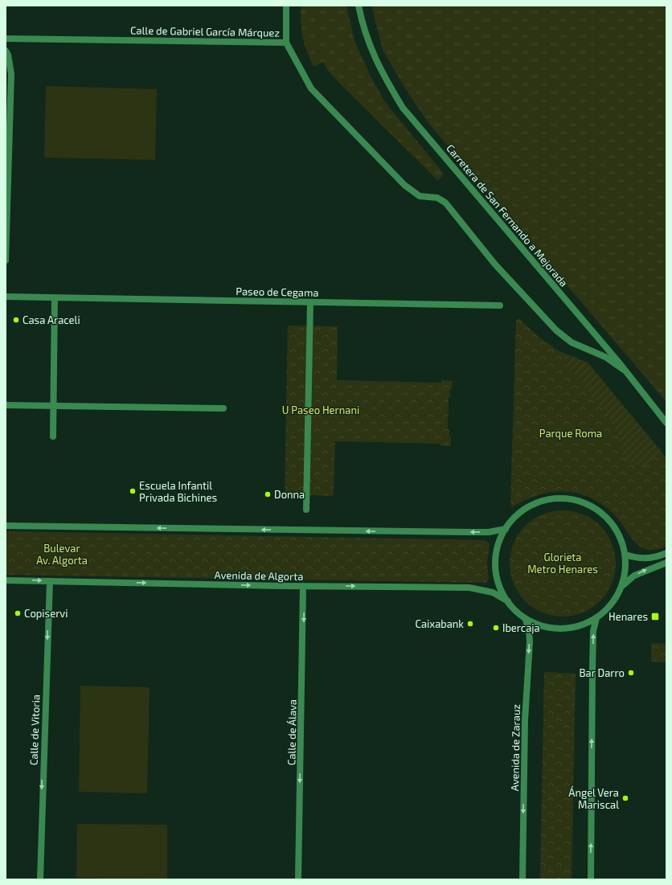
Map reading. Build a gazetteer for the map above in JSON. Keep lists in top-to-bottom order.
{
  "streets": {
    "street": [
      "Calle de Gabriel García Márquez",
      "Carretera de San Fernando a Mejorada",
      "Paseo de Cegama",
      "Avenida de Algorta",
      "Calle de Vitoria",
      "Calle de Álava",
      "Avenida de Zarauz"
    ]
  },
  "crossings": [
    ["Calle de Gabriel García Márquez", "Carretera de San Fernando a Mejorada"],
    ["Avenida de Algorta", "Calle de Vitoria"],
    ["Avenida de Algorta", "Calle de Álava"]
  ],
  "one_way": ["Calle de Vitoria", "Calle de Álava", "Avenida de Zarauz"],
  "parks": [
    "U Paseo Hernani",
    "Parque Roma",
    "Bulevar Av. Algorta",
    "Glorieta Metro Henares"
  ],
  "places": {
    "other": [
      "Casa Araceli",
      "Escuela Infantil Privada Bichines",
      "Donna",
      "Copiservi",
      "Caixabank",
      "Ibercaja",
      "Bar Darro",
      "Ángel Vera Mariscal"
    ],
    "transit": ["Henares"]
  }
}
